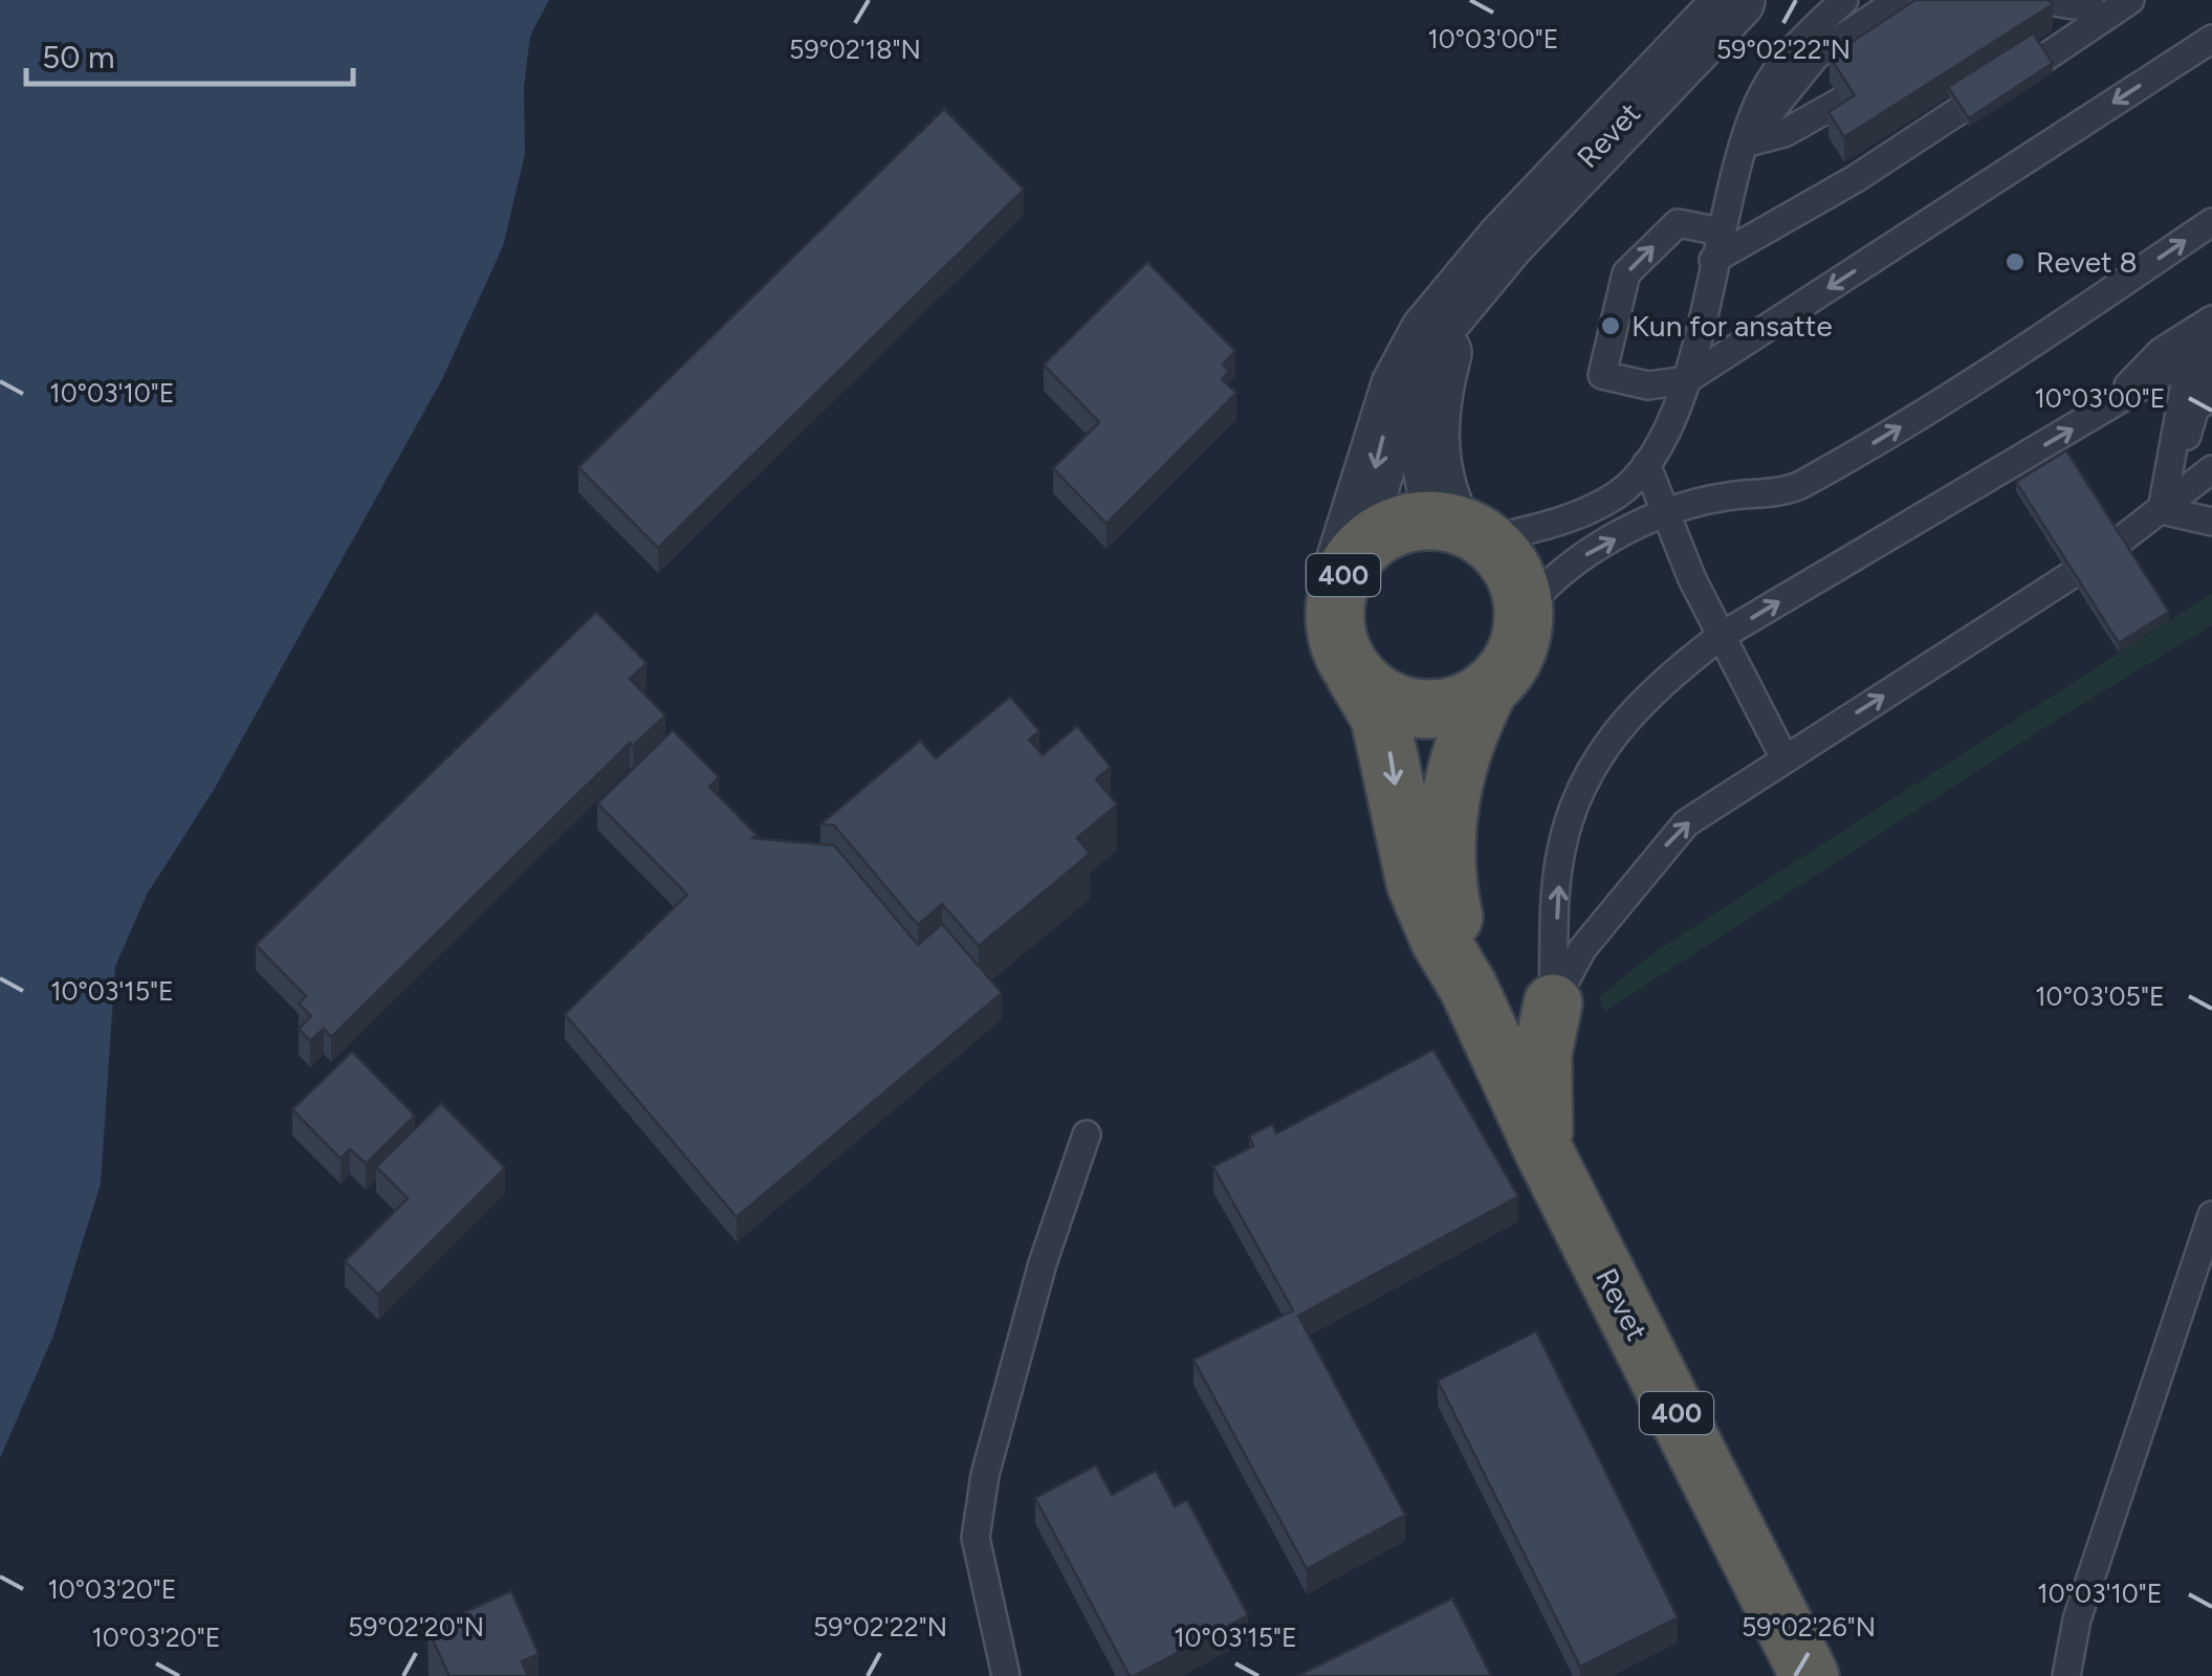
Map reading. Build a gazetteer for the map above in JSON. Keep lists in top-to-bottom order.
{
  "streets": {
    "highway": ["Revet", "400"]
  },
  "crossings": [
    ["Revet", "400"]
  ],
  "places": ["Revet 8", "Kun for ansatte"],
  "scale_bar": "50 m",
  "coordinates": [
    "10°03'00\"E",
    "59°02'18\"N",
    "59°02'22\"N",
    "10°03'10\"E",
    "10°03'15\"E",
    "10°03'05\"E",
    "10°03'20\"E",
    "59°02'20\"N",
    "59°02'26\"N"
  ]
}
